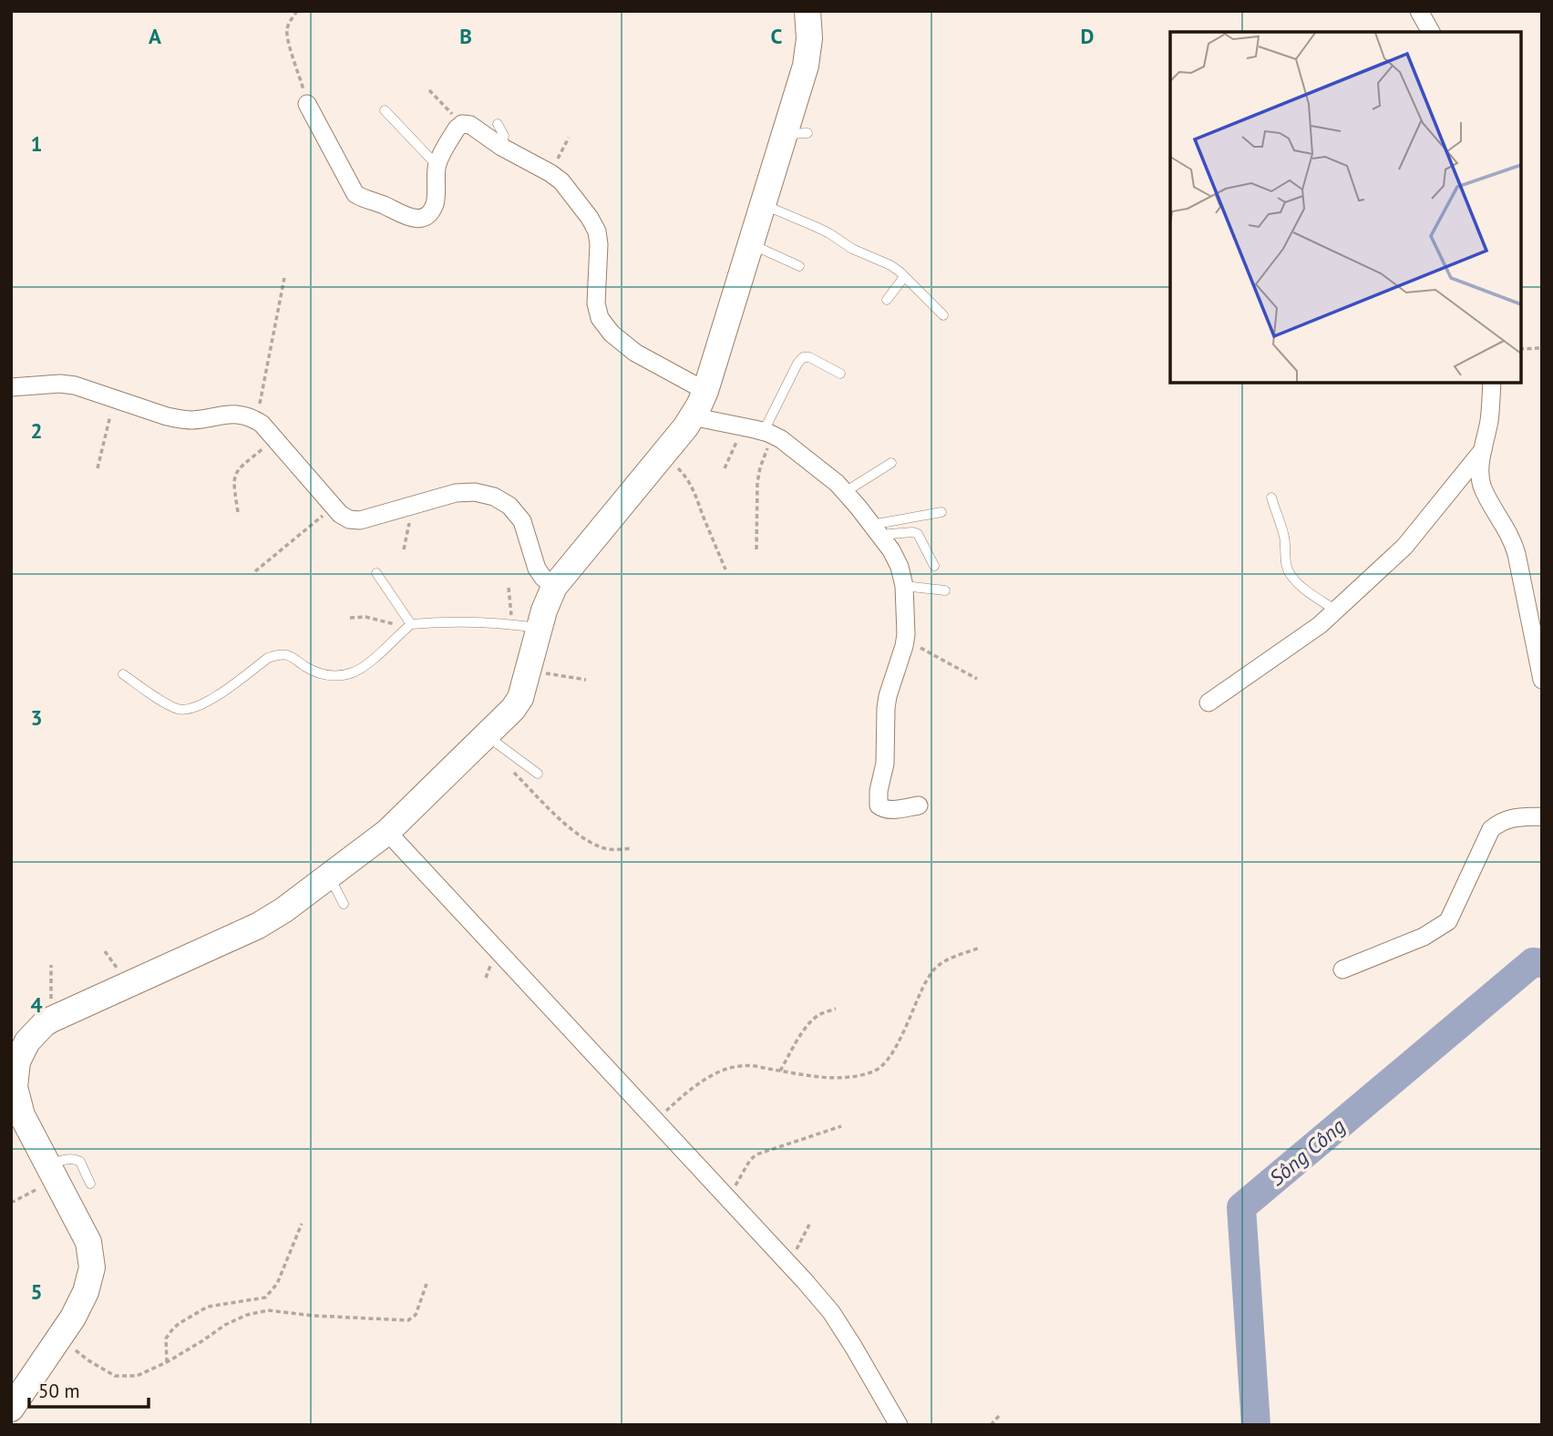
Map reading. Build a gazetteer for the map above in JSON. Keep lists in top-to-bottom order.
{
  "water": ["Sông Công"],
  "scale_bar": "50 m",
  "grid": {
    "columns": [
      "A",
      "B",
      "C",
      "D"
    ],
    "rows": [
      "1",
      "2",
      "3",
      "4",
      "5"
    ]
  }
}
